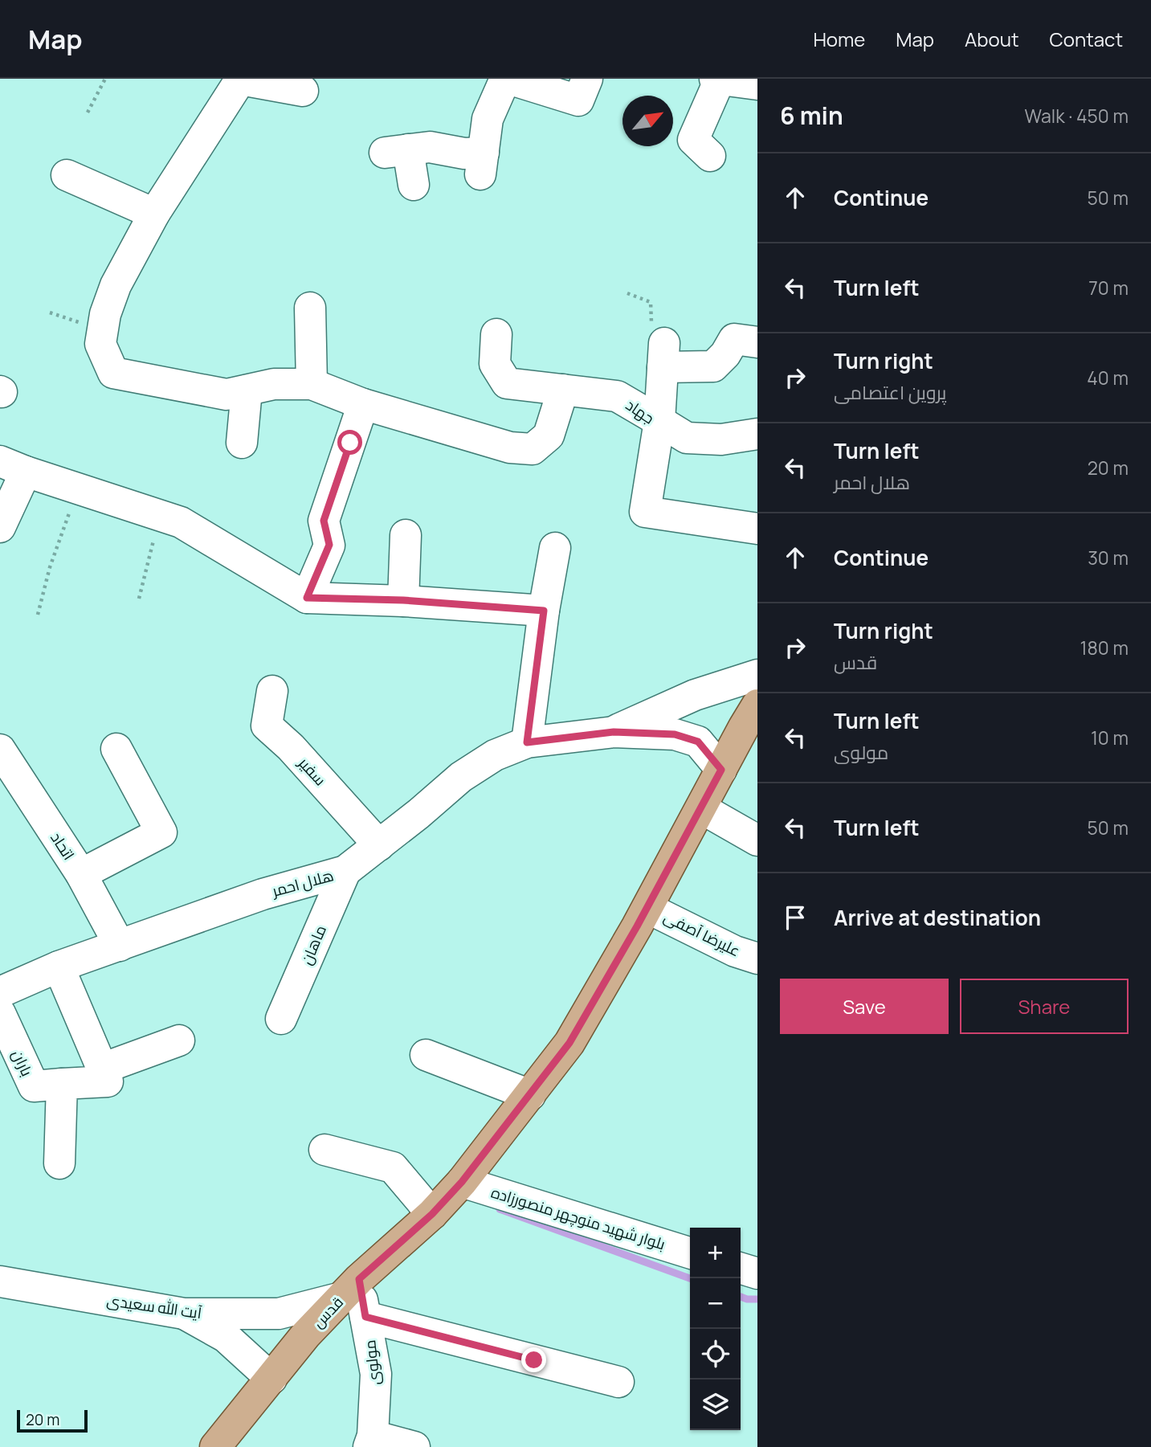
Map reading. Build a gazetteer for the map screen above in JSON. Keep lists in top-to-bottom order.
{
  "streets": {
    "main road": ["قدس"],
    "street": [
      "جهاد",
      "سفیر",
      "اتحاد",
      "هلال احمر",
      "علیرضا آصفی",
      "ماهان",
      "باران",
      "بلوار شهید منوچهر منصورزاده",
      "آیت الله سعیدی",
      "مولوی"
    ]
  },
  "crossings": [
    ["سفیر", "هلال احمر"],
    ["اتحاد", "هلال احمر"],
    ["هلال احمر", "ماهان"],
    ["علیرضا آصفی", "قدس"],
    ["بلوار شهید منوچهر منصورزاده", "قدس"],
    ["آیت الله سعیدی", "قدس"],
    ["آیت الله سعیدی", "مولوی"],
    ["قدس", "مولوی"]
  ],
  "scale_bar": "20 m",
  "north": "top right",
  "page": {
    "header": "Map",
    "nav": [
      "Home",
      "Map",
      "About",
      "Contact"
    ],
    "heading": ["6 min", "Walk · 450 m"],
    "list": [
      ["Continue", "50 m"],
      ["Turn left", "70 m"],
      ["Turn right", "پروین اعتصامی", "40 m"],
      ["Turn left", "هلال احمر", "20 m"],
      ["Continue", "30 m"],
      ["Turn right", "قدس", "180 m"],
      ["Turn left", "مولوی", "10 m"],
      ["Turn left", "50 m"],
      "Arrive at destination"
    ],
    "buttons": ["Save", "Share"],
    "map_buttons": ["+", "−"],
    "scale": "20 m"
  }
}
